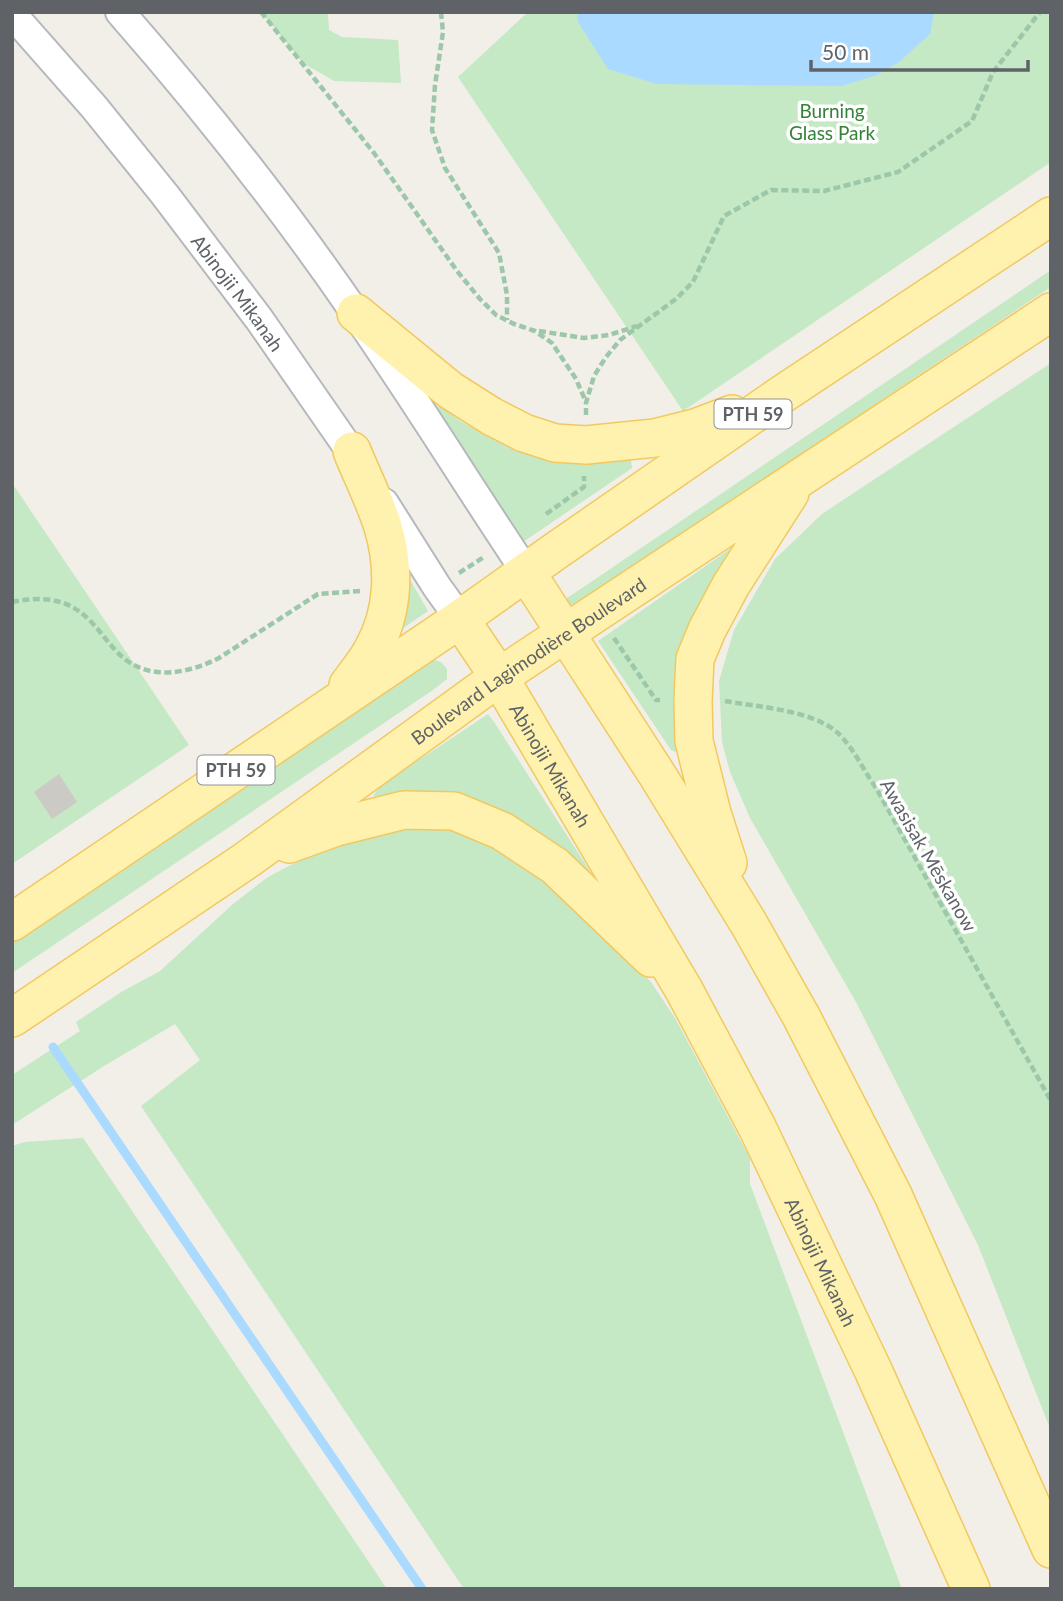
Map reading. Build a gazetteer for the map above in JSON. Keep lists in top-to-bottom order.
{
  "streets": {
    "main road": ["Abinojii Mikanah", "PTH 59", "Boulevard Lagimodière Boulevard"],
    "path": ["Awasisak Mēskanow"]
  },
  "crossings": [
    ["Abinojii Mikanah", "PTH 59"],
    ["Abinojii Mikanah", "Boulevard Lagimodière Boulevard"]
  ],
  "parks": ["Burning Glass Park"],
  "scale_bar": "50 m"
}
